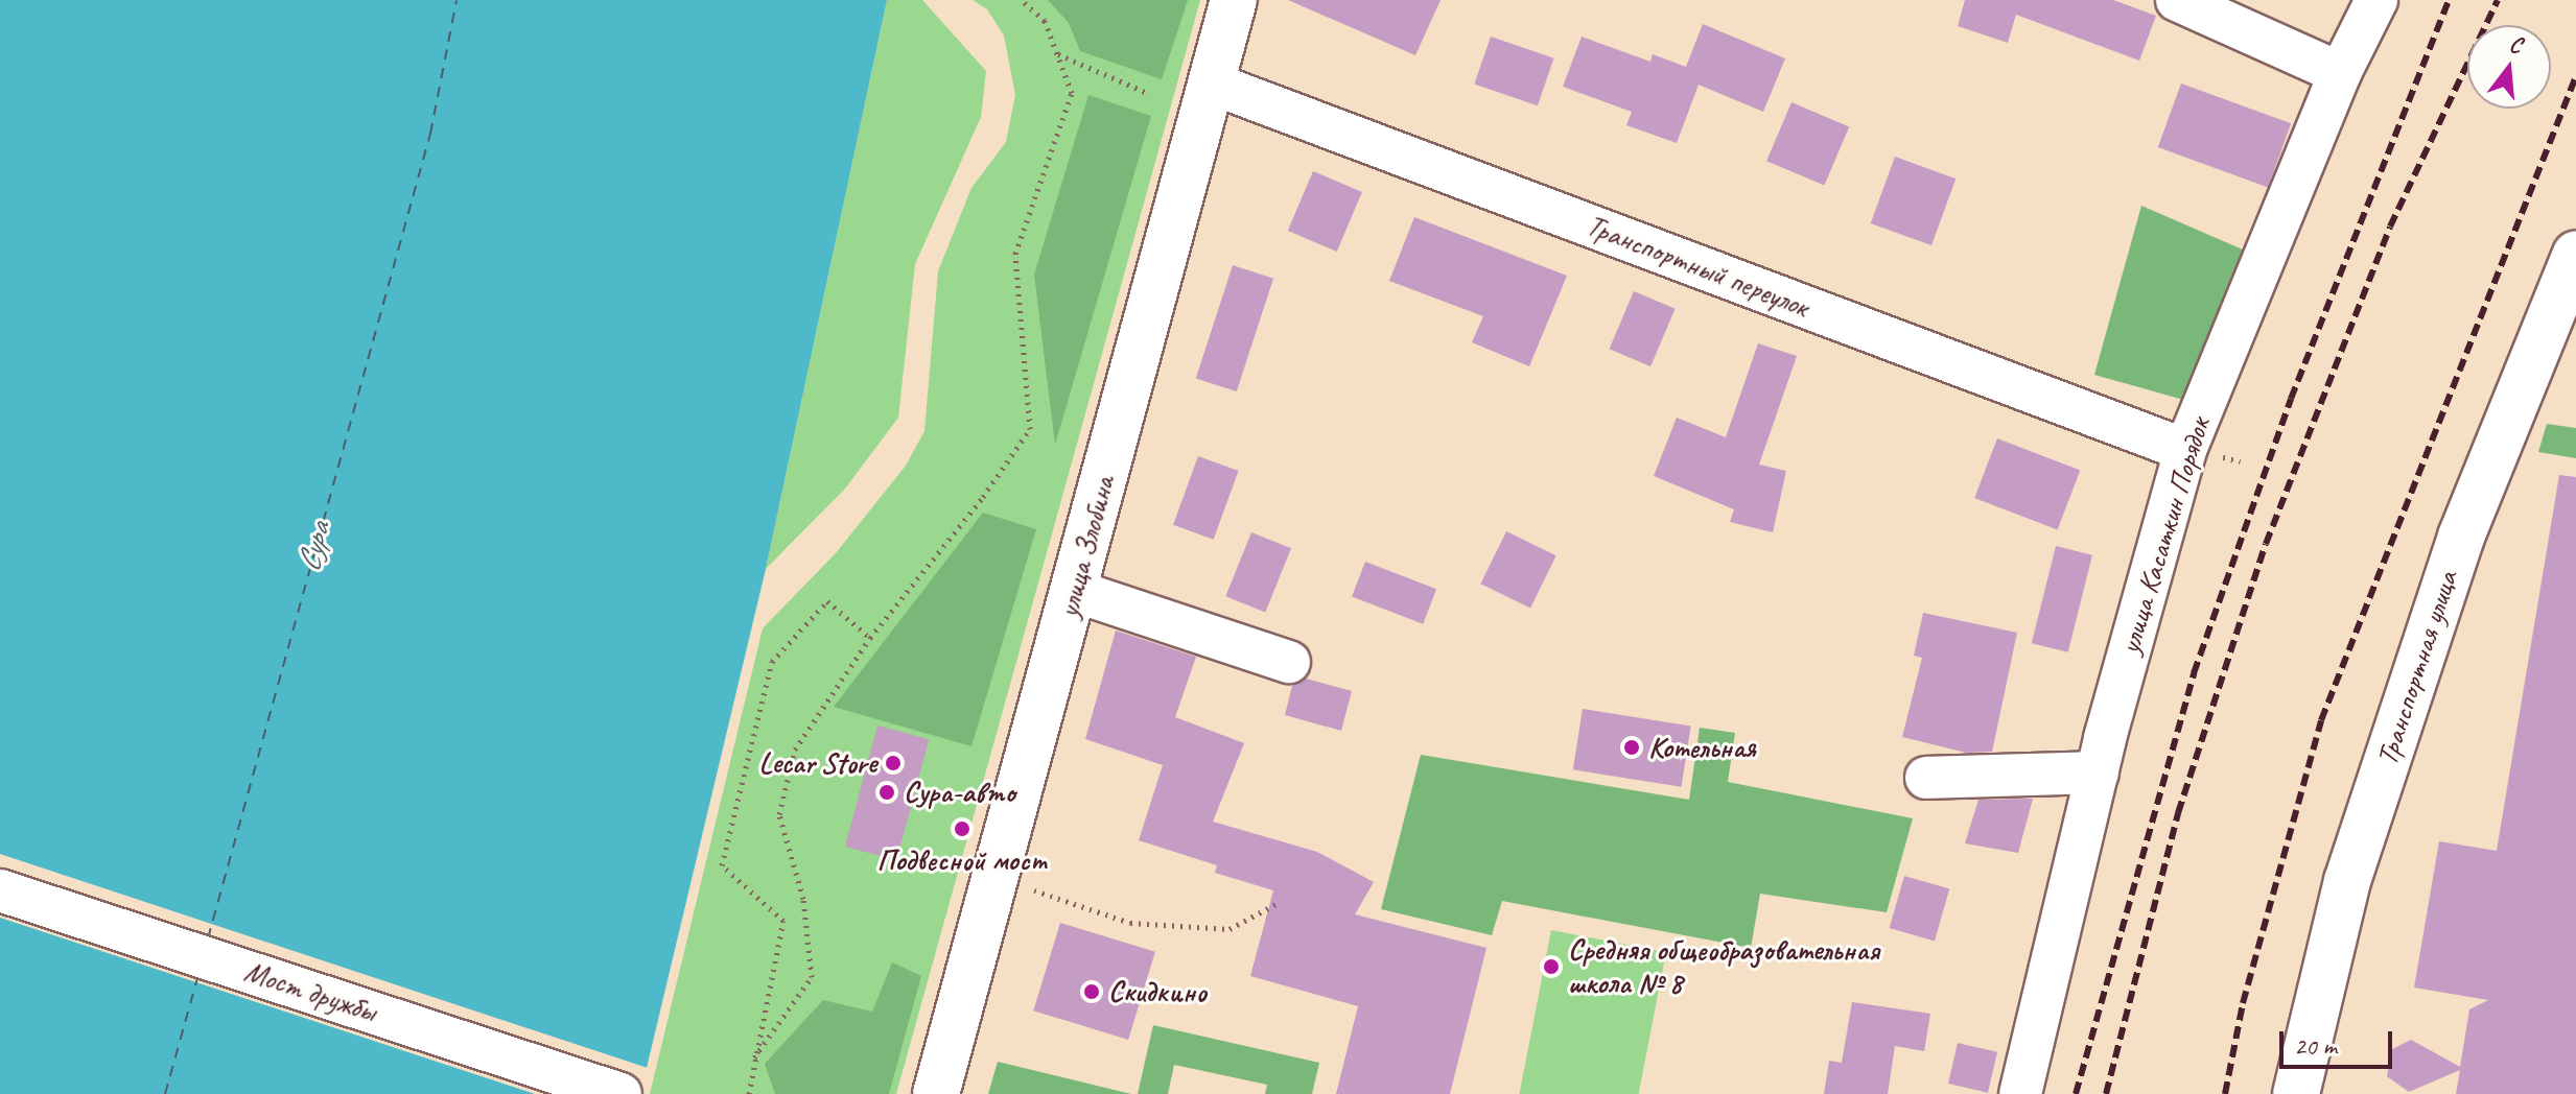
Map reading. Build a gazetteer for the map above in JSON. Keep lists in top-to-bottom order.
{
  "streets": {
    "main road": ["улица Злобина", "Транспортная улица"],
    "street": ["Транспортный переулок", "улица Касаткин Порядок", "Мост дружбы"]
  },
  "crossings": [
    ["Транспортный переулок", "улица Касаткин Порядок"],
    ["Транспортный переулок", "улица Злобина"]
  ],
  "water": ["Сура"],
  "places": [
    "Котельная",
    "Lecar Store",
    "Сура-авто",
    "Подвесной мост",
    "Средняя общеобразовательная школа № 8",
    "Скидкино"
  ],
  "scale_bar": "20 m",
  "north": "top"
}
